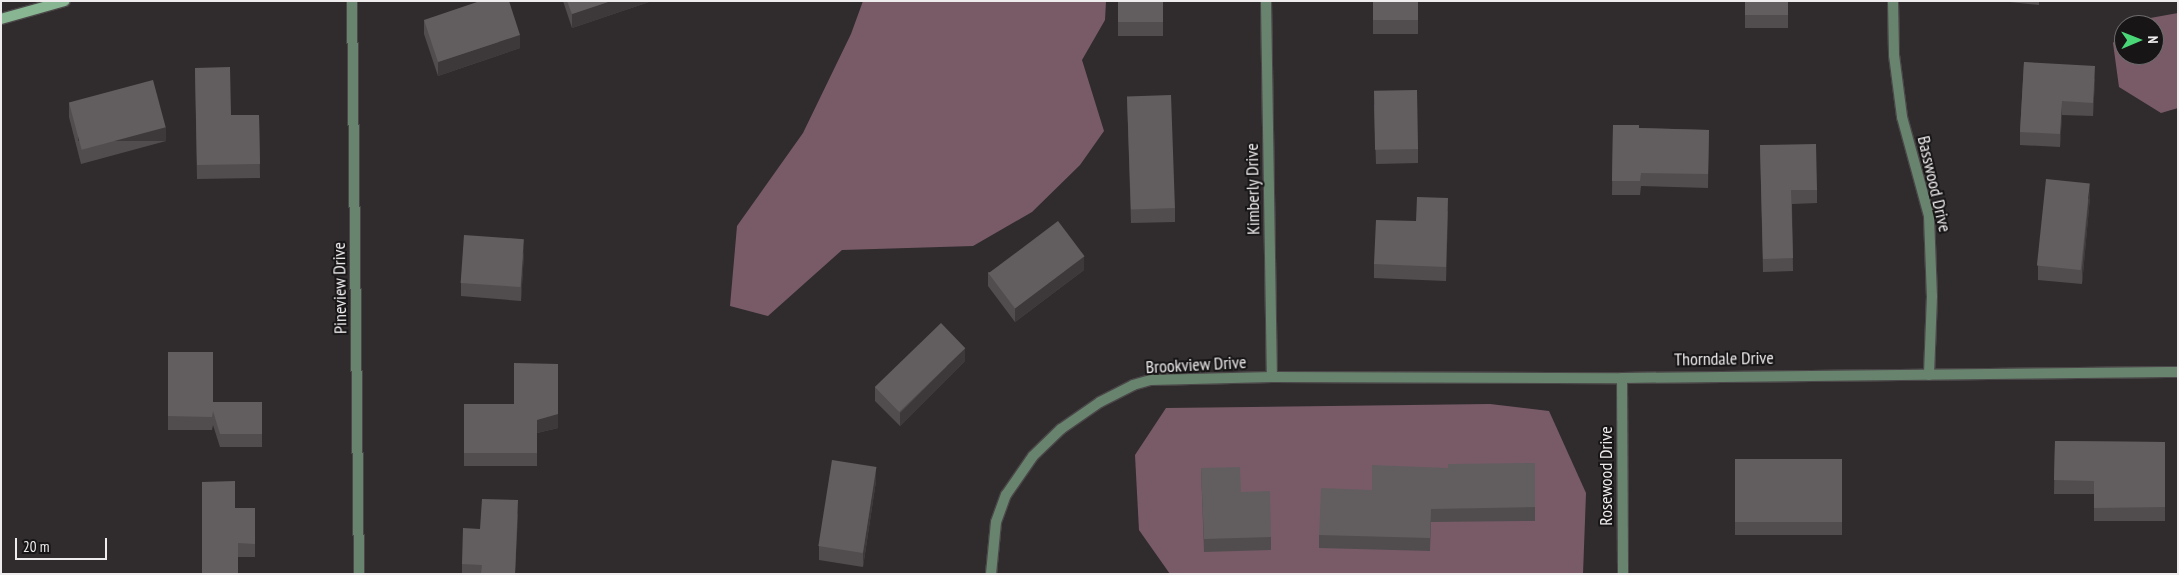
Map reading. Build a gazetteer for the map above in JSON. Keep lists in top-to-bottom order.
{
  "streets": {
    "street": [
      "Basswood Drive",
      "Kimberly Drive",
      "Pineview Drive",
      "Thorndale Drive",
      "Brookview Drive",
      "Rosewood Drive"
    ]
  },
  "crossings": [
    ["Basswood Drive", "Thorndale Drive"],
    ["Kimberly Drive", "Thorndale Drive"],
    ["Kimberly Drive", "Brookview Drive"],
    ["Thorndale Drive", "Brookview Drive"],
    ["Thorndale Drive", "Rosewood Drive"]
  ],
  "scale_bar": "20 m",
  "north": "right"
}
